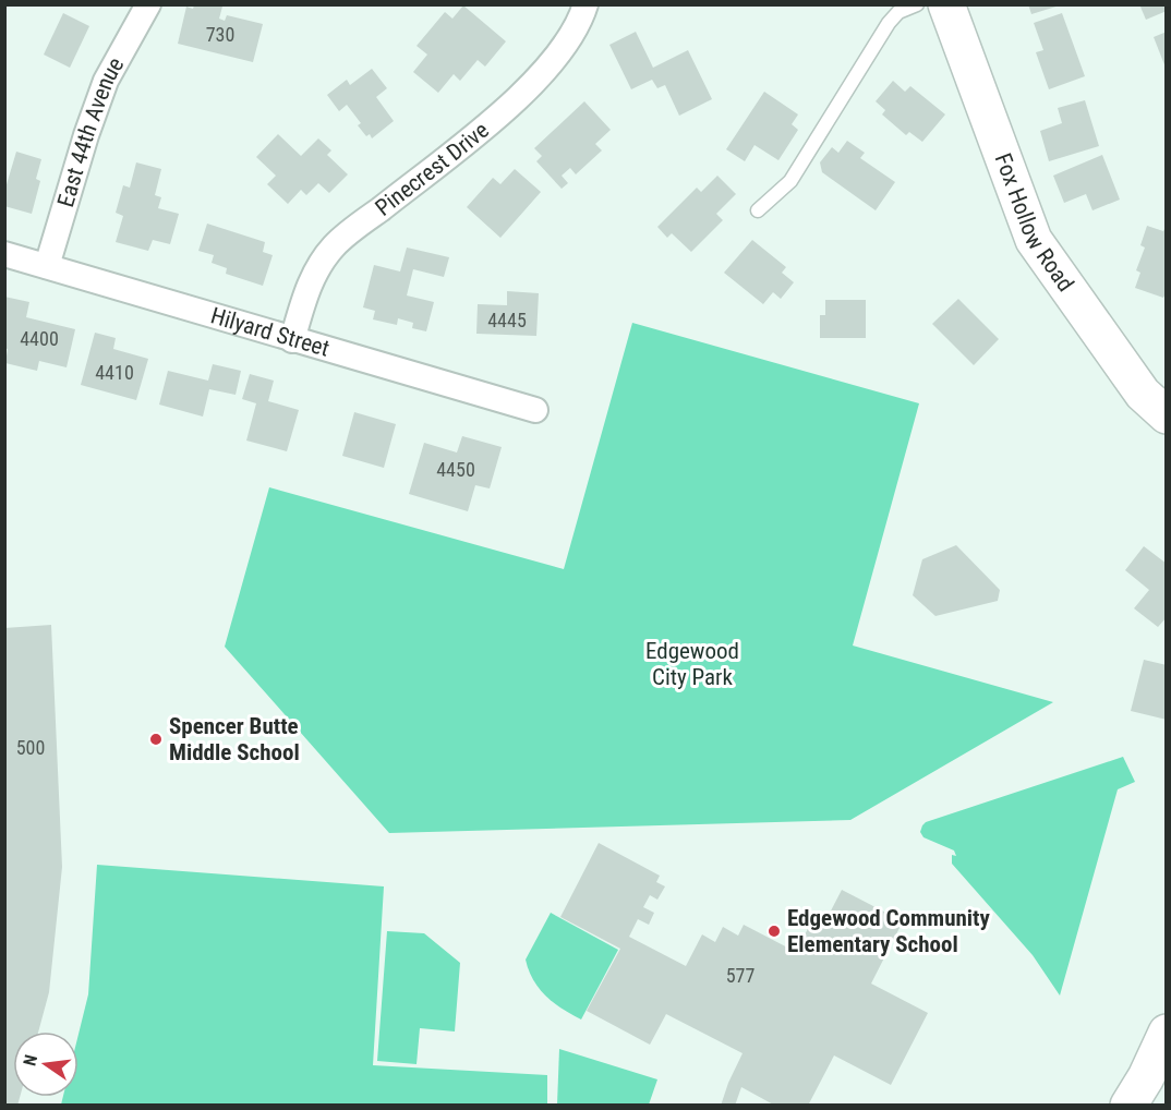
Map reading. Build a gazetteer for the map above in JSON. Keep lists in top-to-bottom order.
{
  "streets": {
    "main road": ["Fox Hollow Road"],
    "street": ["East 44th Avenue", "Pinecrest Drive", "Hilyard Street"]
  },
  "crossings": [
    ["East 44th Avenue", "Hilyard Street"],
    ["Pinecrest Drive", "Hilyard Street"]
  ],
  "parks": ["Edgewood City Park"],
  "places": ["Spencer Butte Middle School", "Edgewood Community Elementary School"],
  "house_numbers": [
    "730",
    "4445",
    "4400",
    "4410",
    "4450",
    "500",
    "577"
  ],
  "north": "left"
}
